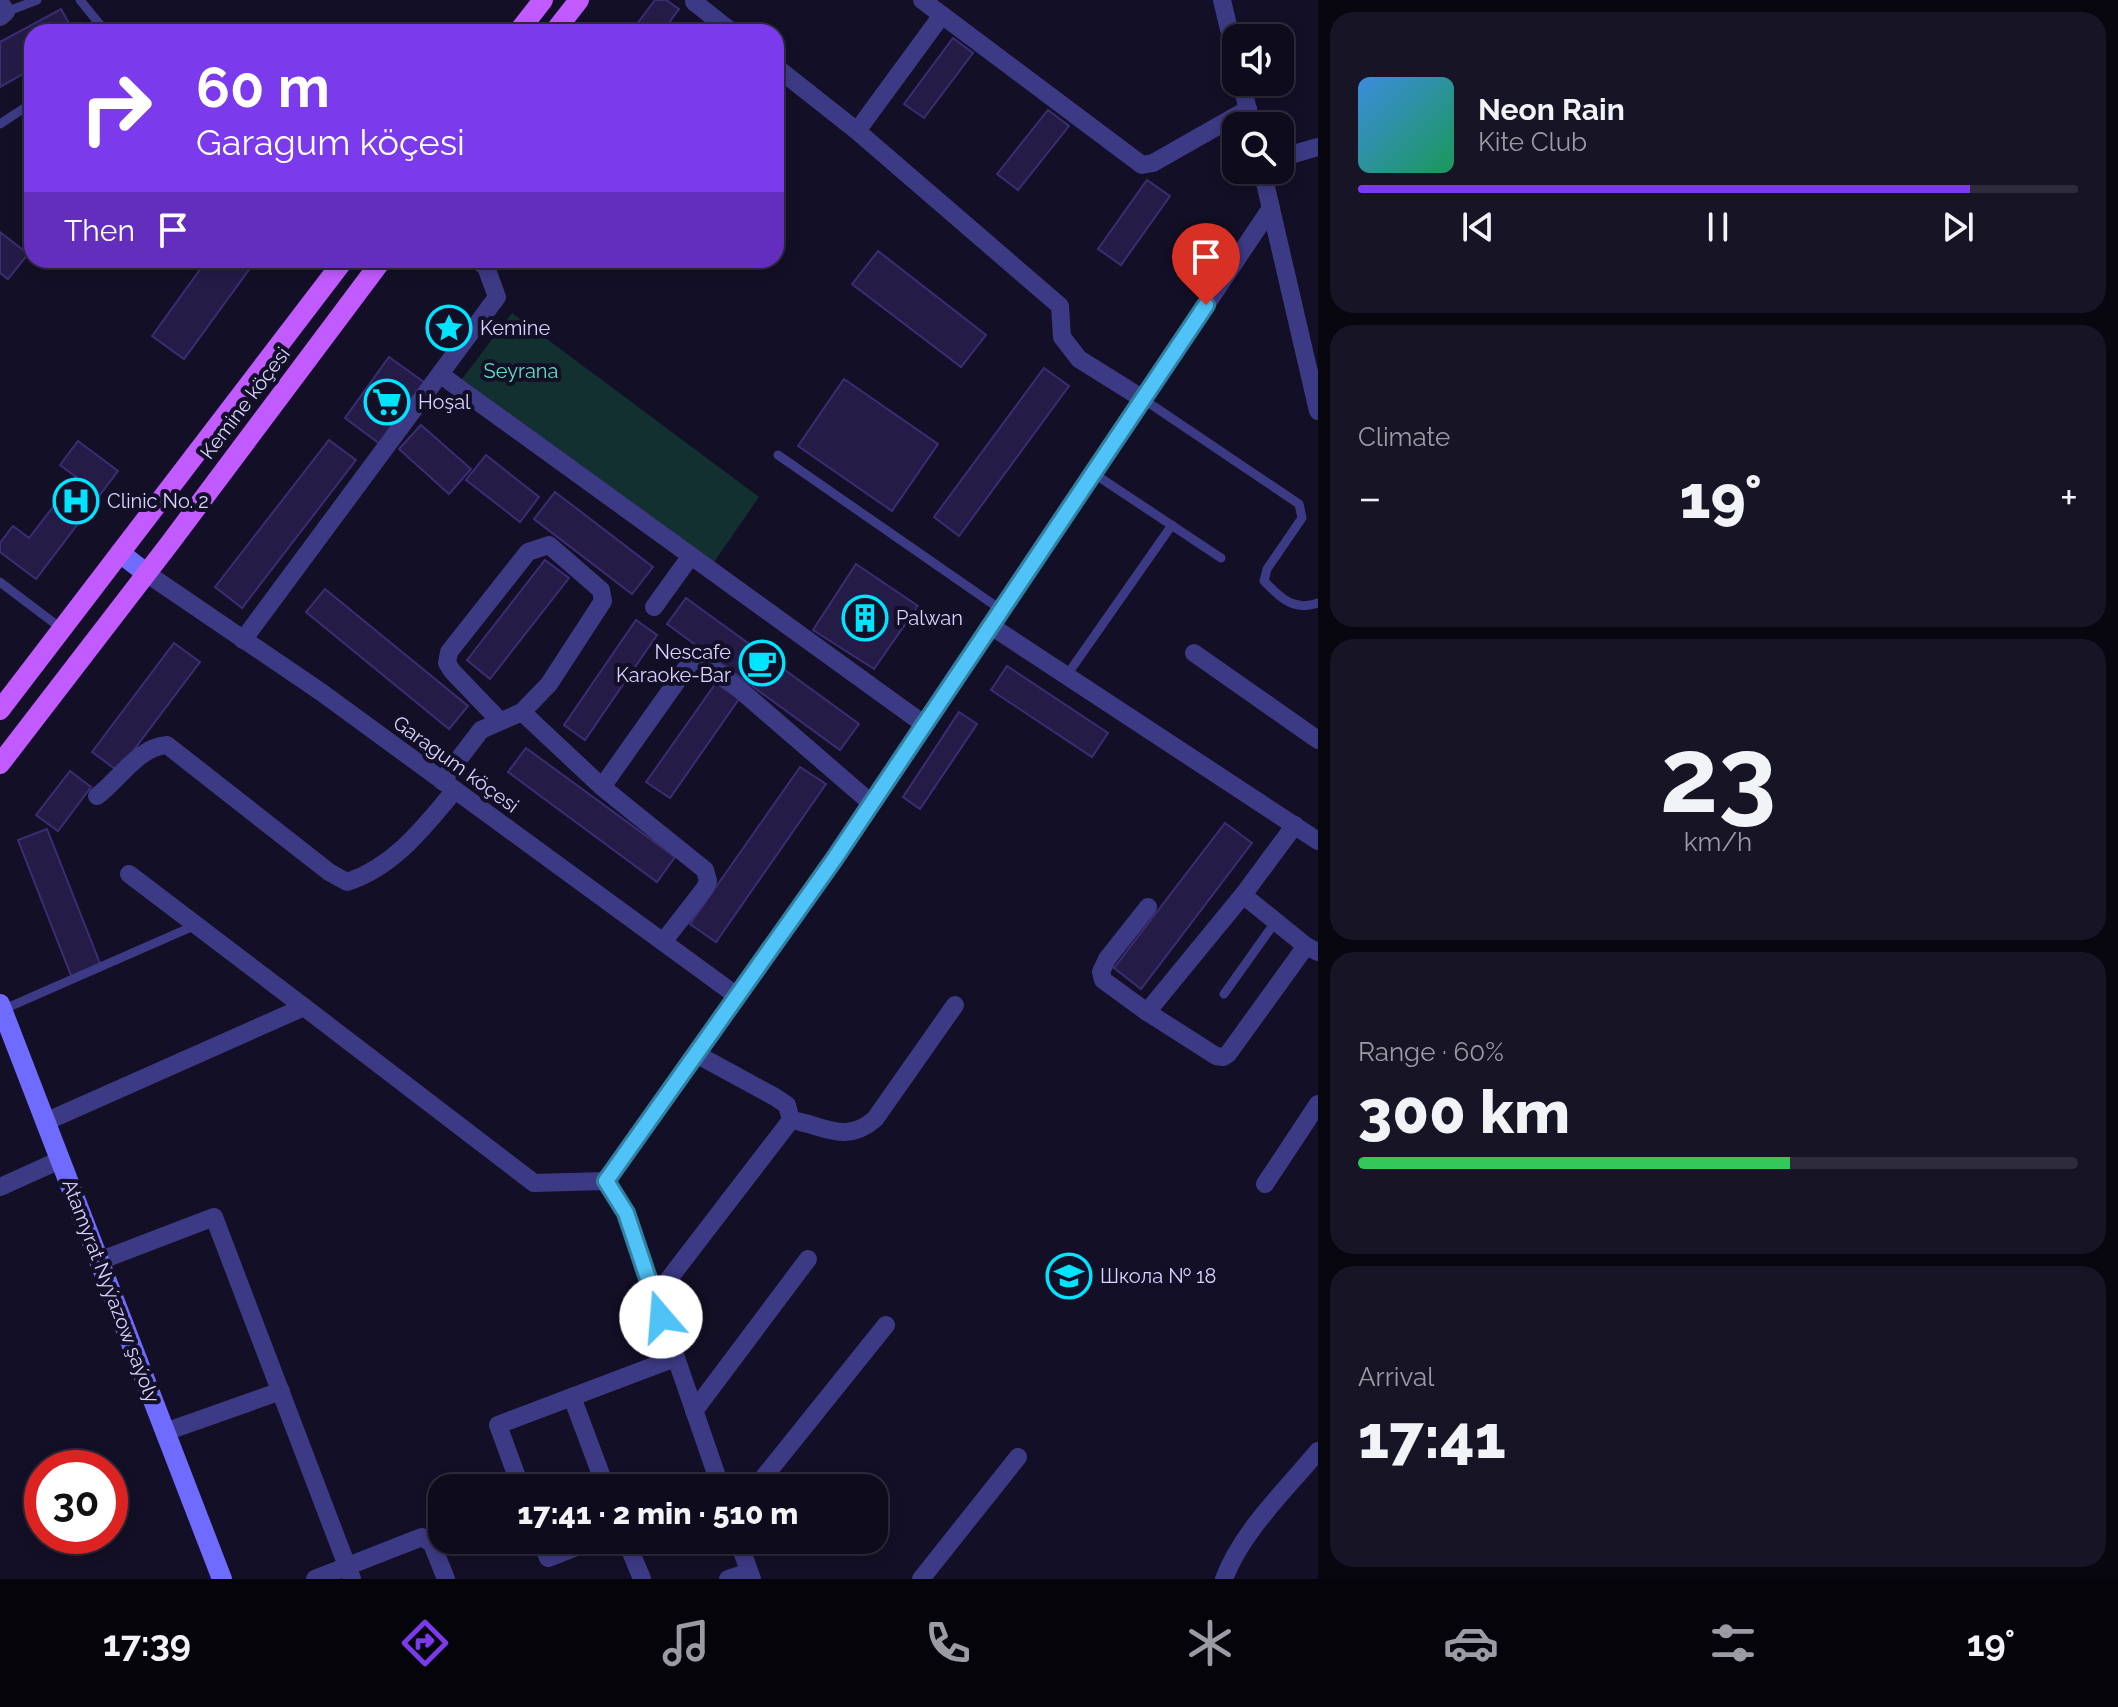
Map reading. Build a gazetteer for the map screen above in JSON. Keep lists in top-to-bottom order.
{
  "streets": {
    "main road": ["Kemine köçesi"],
    "street": ["Garagum köçesi", "Atamyrat Nyýazow şaýoly"]
  },
  "crossings": [
    ["Kemine köçesi", "Garagum köçesi"]
  ],
  "parks": ["Seyrana"],
  "places": {
    "place": ["Kemine"],
    "supermarket": ["Hoşal"],
    "hospital": ["Clinic No. 2"],
    "building": ["Palwan"],
    "cafe": ["Nescafe Karaoke-Bar"],
    "school or university": ["Школа № 18"]
  },
  "page": {
    "turn": ["60 m", "Garagum köçesi"],
    "song": ["Neon Rain", "Kite Club"],
    "then": "Then",
    "tile": [
      "Climate",
      ["23", "km/h"],
      ["Range · 60%", "300 km"],
      ["Arrival", "17:41"]
    ],
    "heat": ["−", "19°", "+"],
    "limit": "30",
    "trip": "17:41 · 2 min · 510 m",
    "tabs": ["17:39", "19°"]
  }
}
